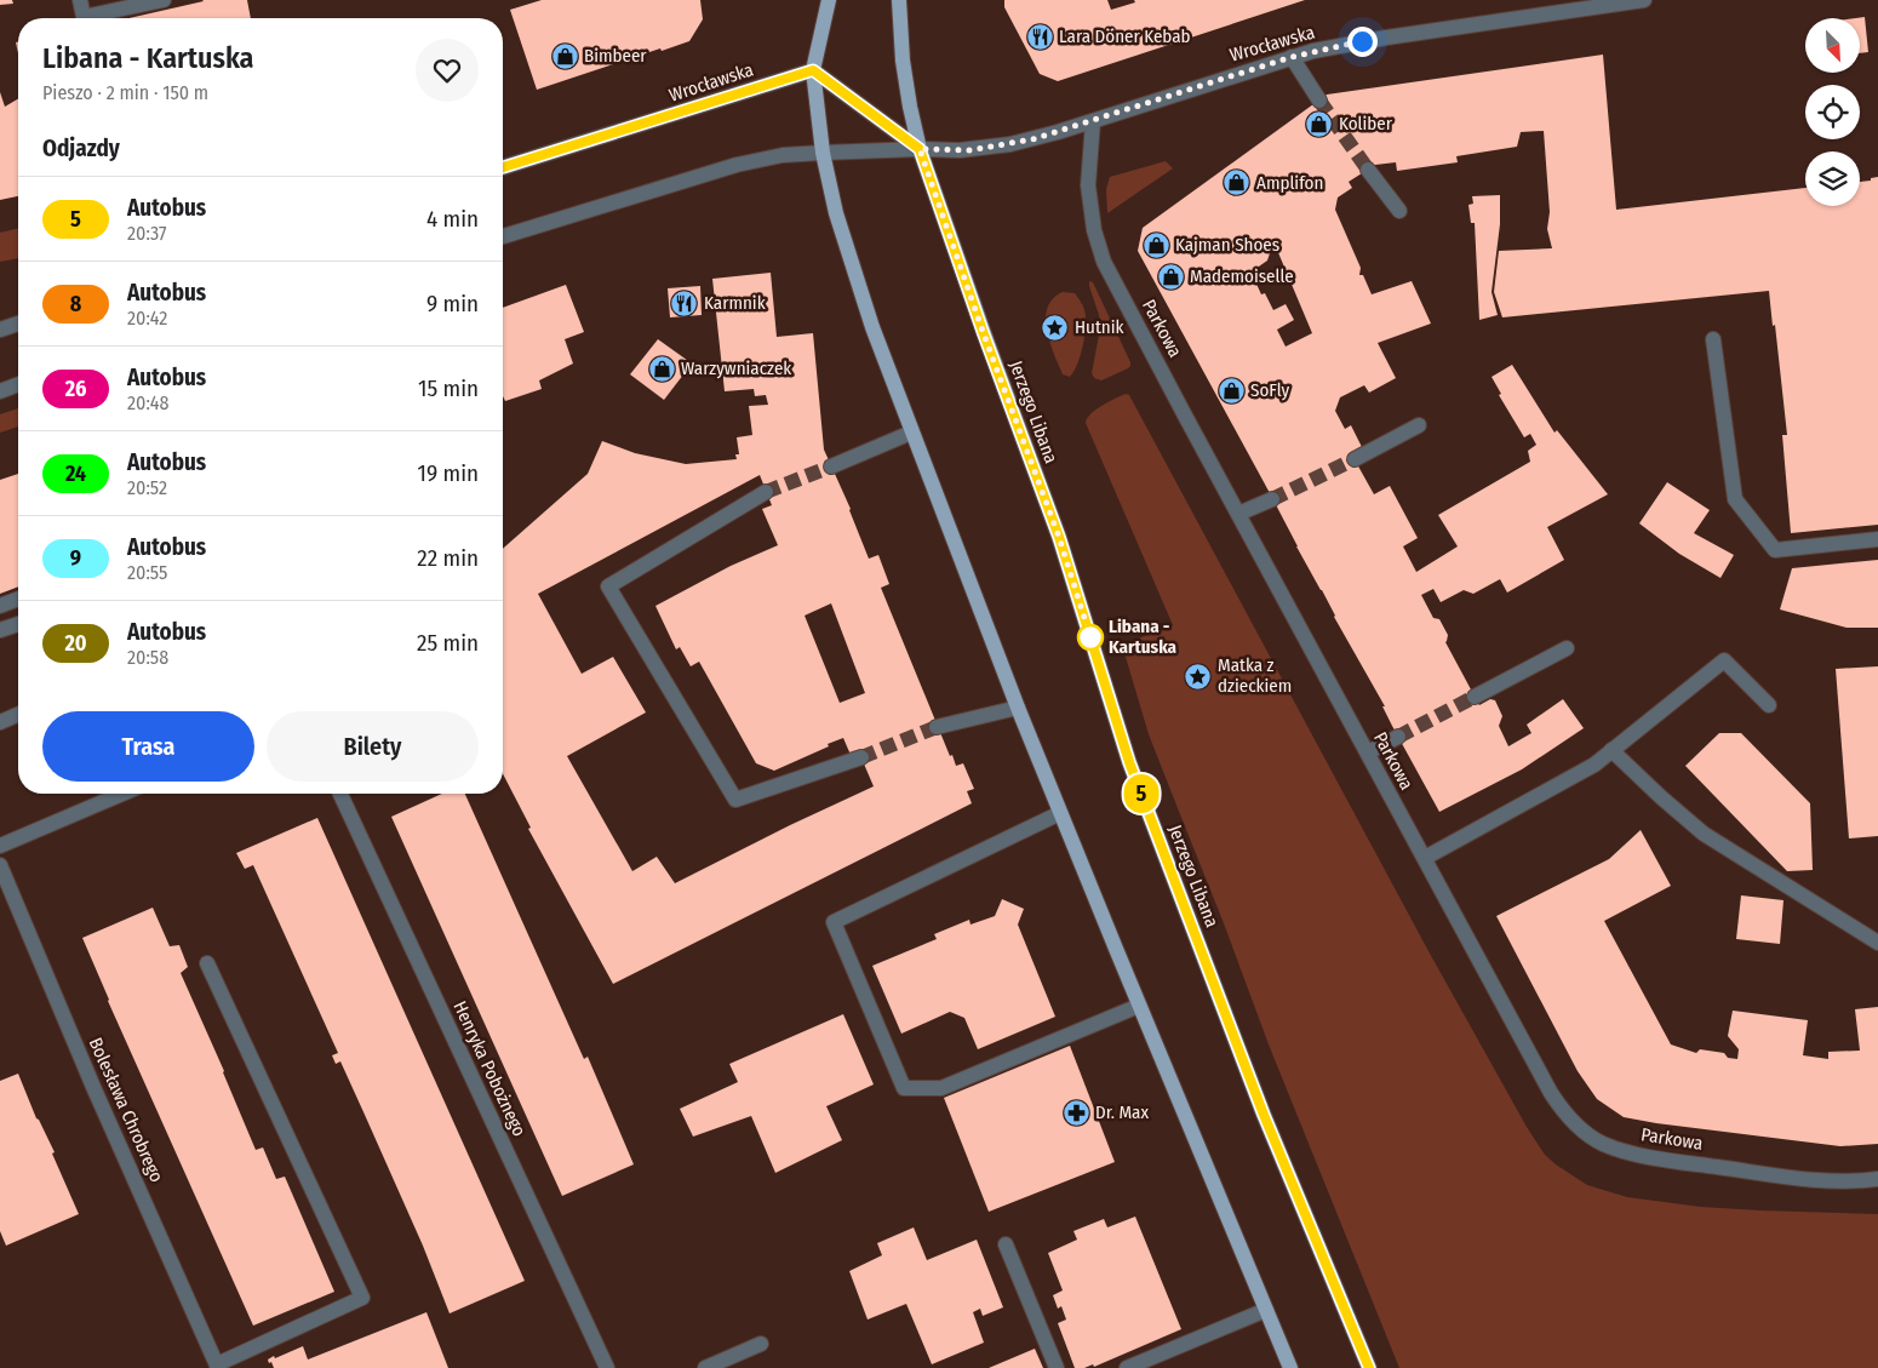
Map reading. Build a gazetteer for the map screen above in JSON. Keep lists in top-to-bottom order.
{
  "streets": {
    "main road": ["Jerzego Libana"],
    "street": [
      "Wrocławska",
      "Parkowa",
      "Henryka Pobożnego",
      "Bolesława Chrobrego"
    ]
  },
  "crossings": [
    ["Wrocławska", "Parkowa"],
    ["Wrocławska", "Jerzego Libana"]
  ],
  "places": {
    "restaurant": ["Lara Döner Kebab", "Karmnik"],
    "shop": [
      "Bimbeer",
      "Koliber",
      "Amplifon",
      "Kajman Shoes",
      "Mademoiselle",
      "Warzywniaczek",
      "SoFly"
    ],
    "place": ["Hutnik", "Matka z dzieckiem"],
    "other": ["Libana - Kartuska"],
    "pharmacy": ["Dr. Max"]
  },
  "lines": ["bus line 5"],
  "north": "bottom right",
  "page": {
    "on_map": "5",
    "heading": [
      ["Libana - Kartuska", "Pieszo · 2 min · 150 m"],
      "Odjazdy"
    ],
    "list": [
      {
        "mark": "5",
        "name": "Autobus",
        "note": "20:37",
        "value": "4 min"
      },
      {
        "mark": "8",
        "name": "Autobus",
        "note": "20:42",
        "value": "9 min"
      },
      {
        "mark": "26",
        "name": "Autobus",
        "note": "20:48",
        "value": "15 min"
      },
      {
        "mark": "24",
        "name": "Autobus",
        "note": "20:52",
        "value": "19 min"
      },
      {
        "mark": "9",
        "name": "Autobus",
        "note": "20:55",
        "value": "22 min"
      },
      {
        "mark": "20",
        "name": "Autobus",
        "note": "20:58",
        "value": "25 min"
      }
    ],
    "buttons": ["Trasa", "Bilety"]
  }
}
